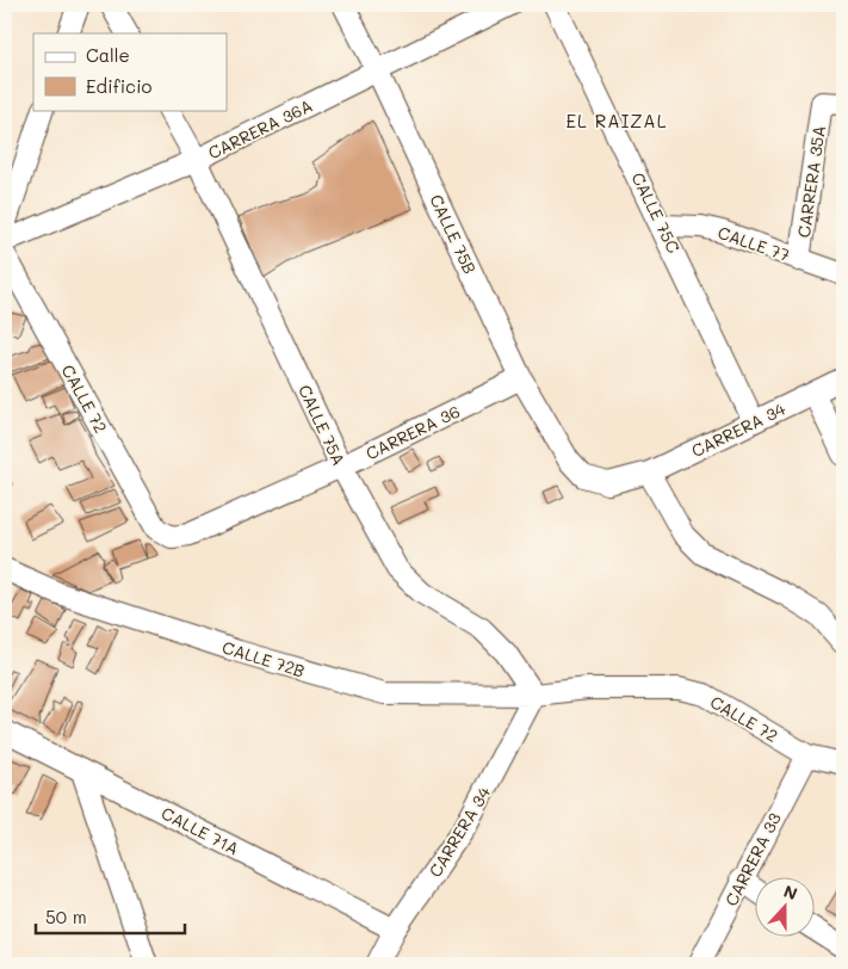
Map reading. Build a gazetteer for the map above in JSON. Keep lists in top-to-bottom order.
{
  "streets": {
    "street": [
      "CARRERA 36A",
      "CARRERA 35A",
      "CALLE 75C",
      "CALLE 75B",
      "CALLE 77",
      "CALLE 72",
      "CALLE 75A",
      "CARRERA 34",
      "CARRERA 36",
      "CALLE 72B",
      "CALLE 71A",
      "CARRERA 33"
    ]
  },
  "crossings": [
    ["CARRERA 36A", "CALLE 75B"],
    ["CARRERA 36A", "CALLE 75A"],
    ["CARRERA 35A", "CALLE 77"],
    ["CALLE 75C", "CALLE 77"],
    ["CALLE 75C", "CARRERA 34"],
    ["CALLE 75B", "CARRERA 34"],
    ["CALLE 75B", "CARRERA 36"],
    ["CALLE 72", "CALLE 75A"],
    ["CALLE 72", "CARRERA 34"],
    ["CALLE 72", "CARRERA 36"],
    ["CALLE 72", "CALLE 72B"],
    ["CALLE 72", "CARRERA 33"],
    ["CALLE 75A", "CARRERA 34"],
    ["CALLE 75A", "CARRERA 36"],
    ["CALLE 75A", "CALLE 72B"],
    ["CARRERA 34", "CALLE 72B"],
    ["CARRERA 34", "CALLE 71A"]
  ],
  "districts": ["EL RAIZAL"],
  "legend": ["Calle", "Edificio"],
  "scale_bar": "50 m",
  "north": "top"
}
